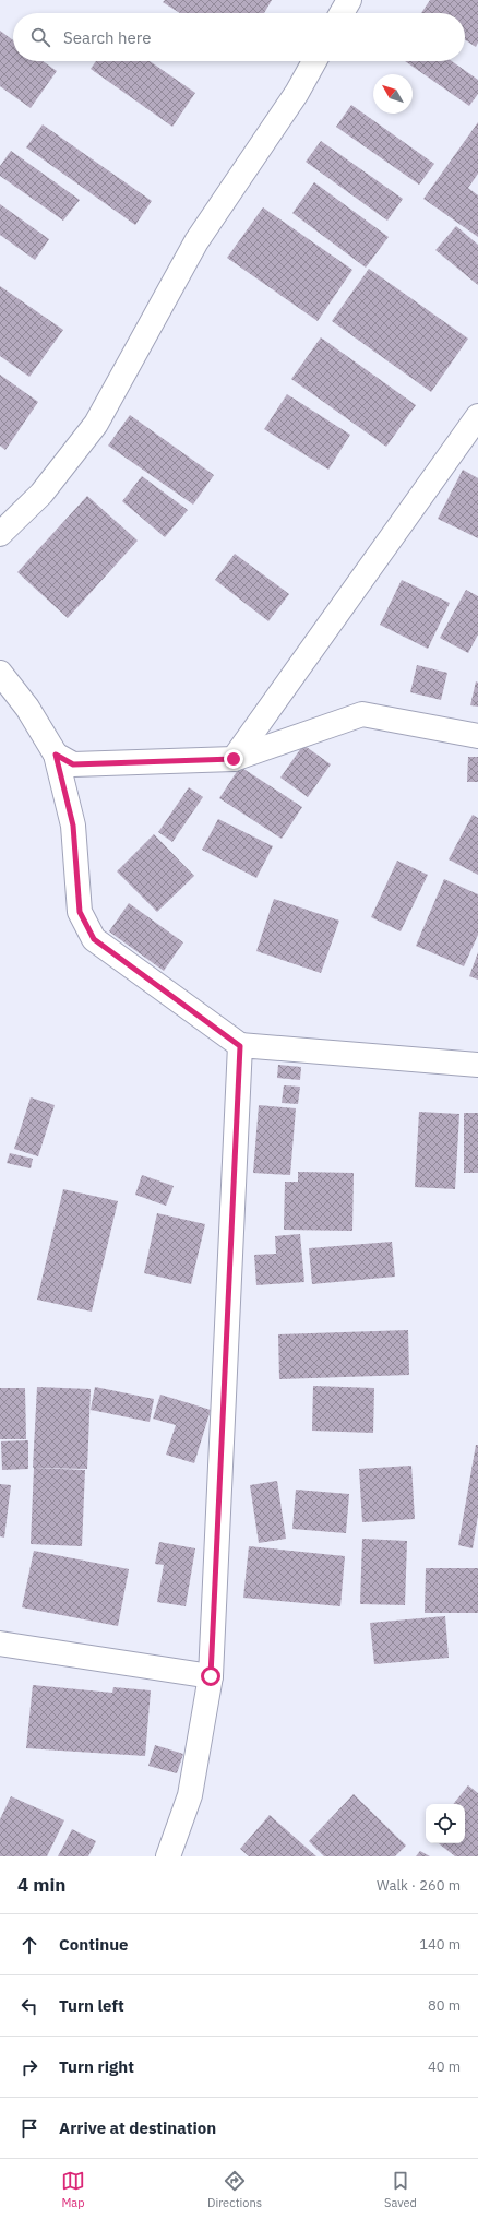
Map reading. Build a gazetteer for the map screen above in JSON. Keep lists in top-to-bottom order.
{
  "north": "top left",
  "page": {
    "search": "Search here",
    "heading": ["4 min", "Walk · 260 m"],
    "list": [
      ["Continue", "140 m"],
      ["Turn left", "80 m"],
      ["Turn right", "40 m"],
      "Arrive at destination"
    ],
    "nav": ["Map", "Directions", "Saved"]
  }
}
